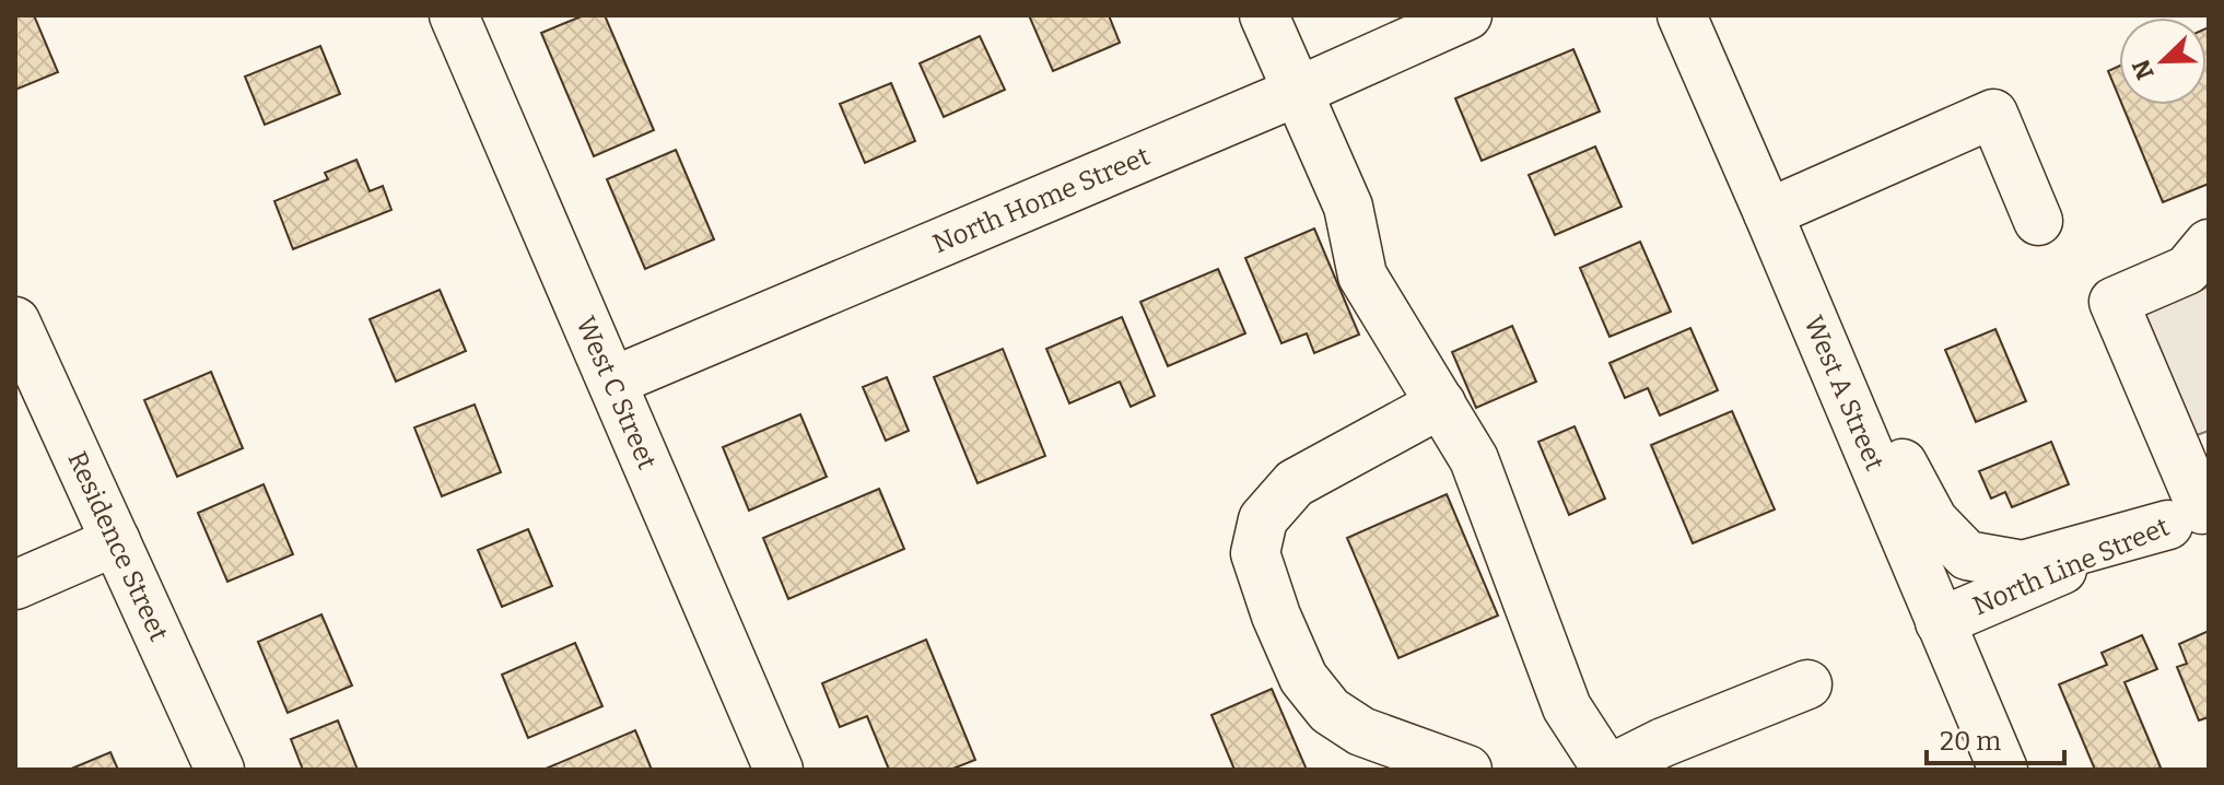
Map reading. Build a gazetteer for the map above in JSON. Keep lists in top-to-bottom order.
{
  "streets": {
    "street": [
      "North Home Street",
      "West C Street",
      "West A Street",
      "Residence Street",
      "North Line Street"
    ]
  },
  "crossings": [
    ["North Home Street", "West C Street"],
    ["West A Street", "North Line Street"]
  ],
  "scale_bar": "20 m",
  "north": "bottom left"
}
